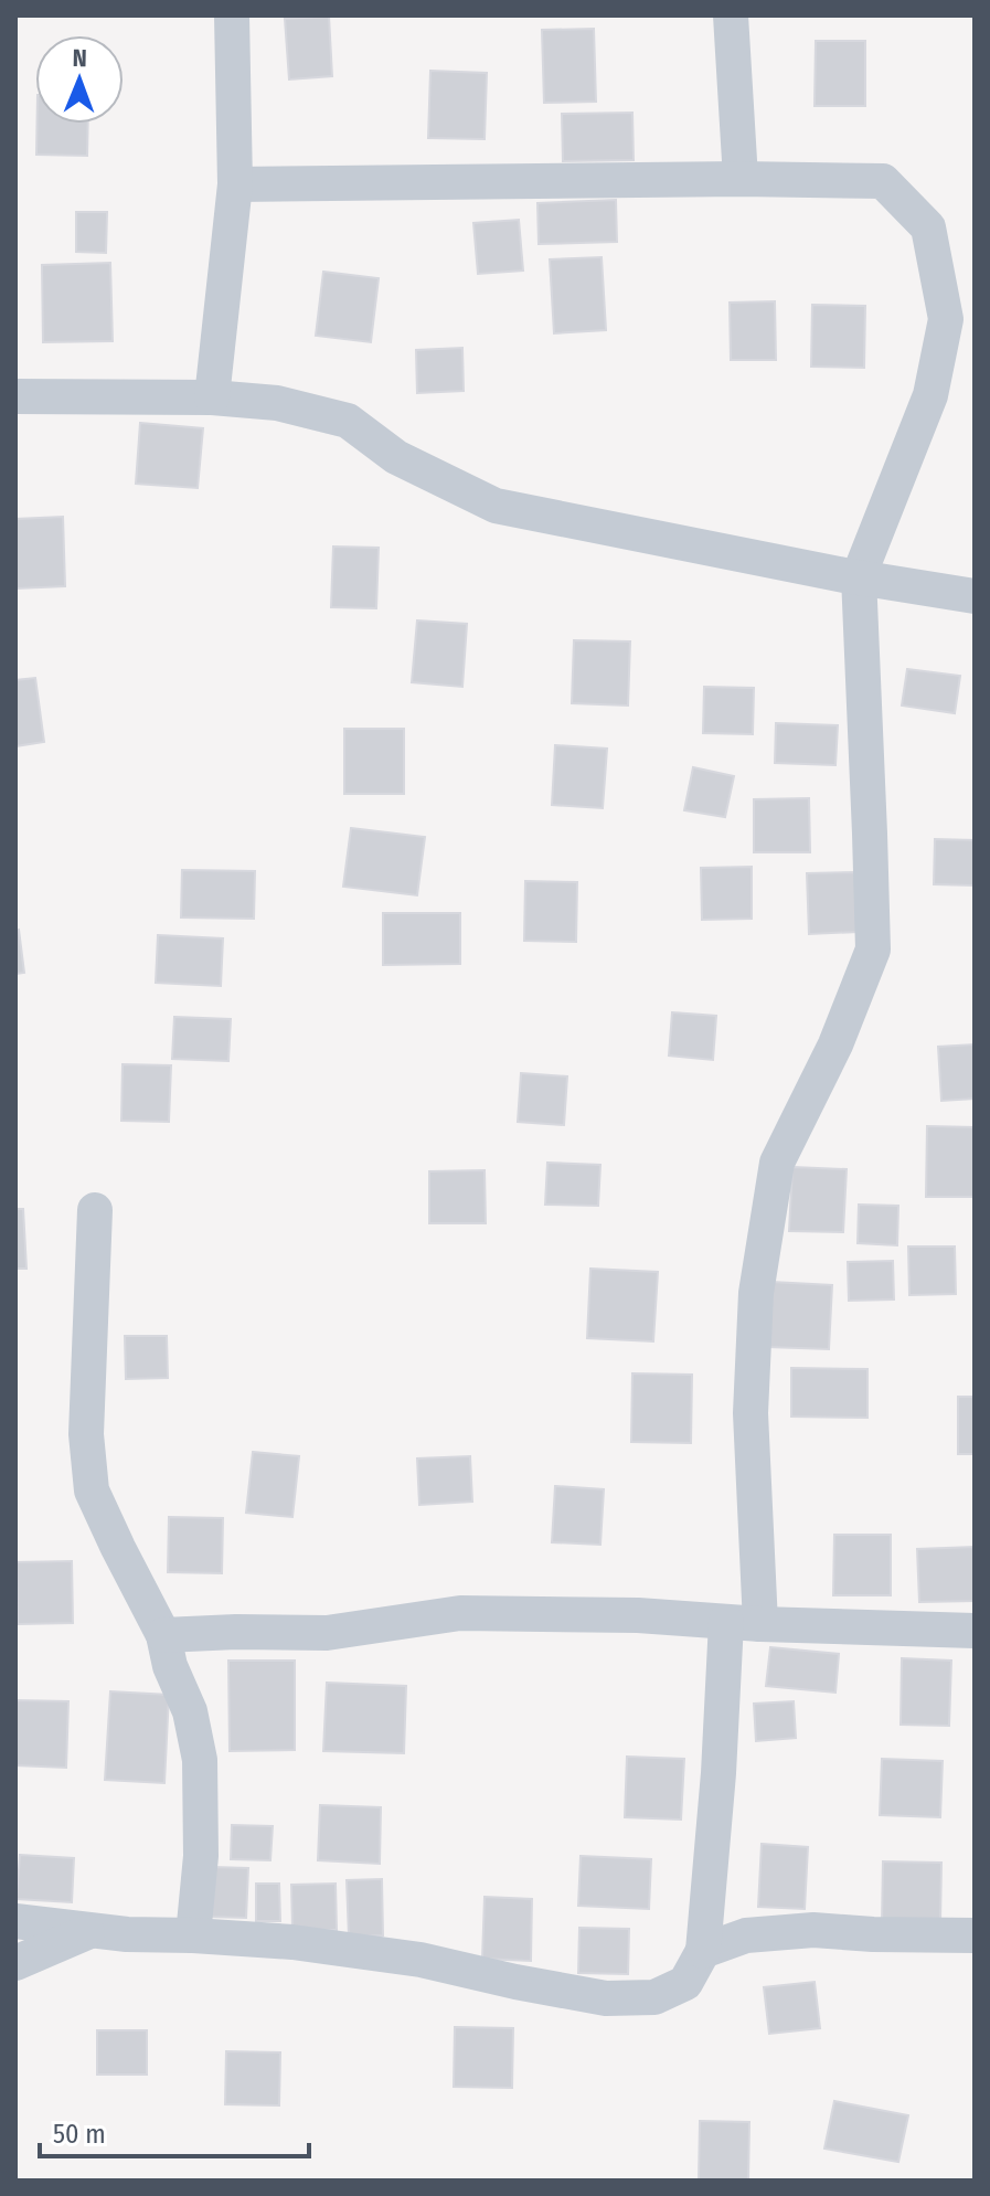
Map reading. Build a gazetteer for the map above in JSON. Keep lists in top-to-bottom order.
{
  "scale_bar": "50 m",
  "north": "top"
}
